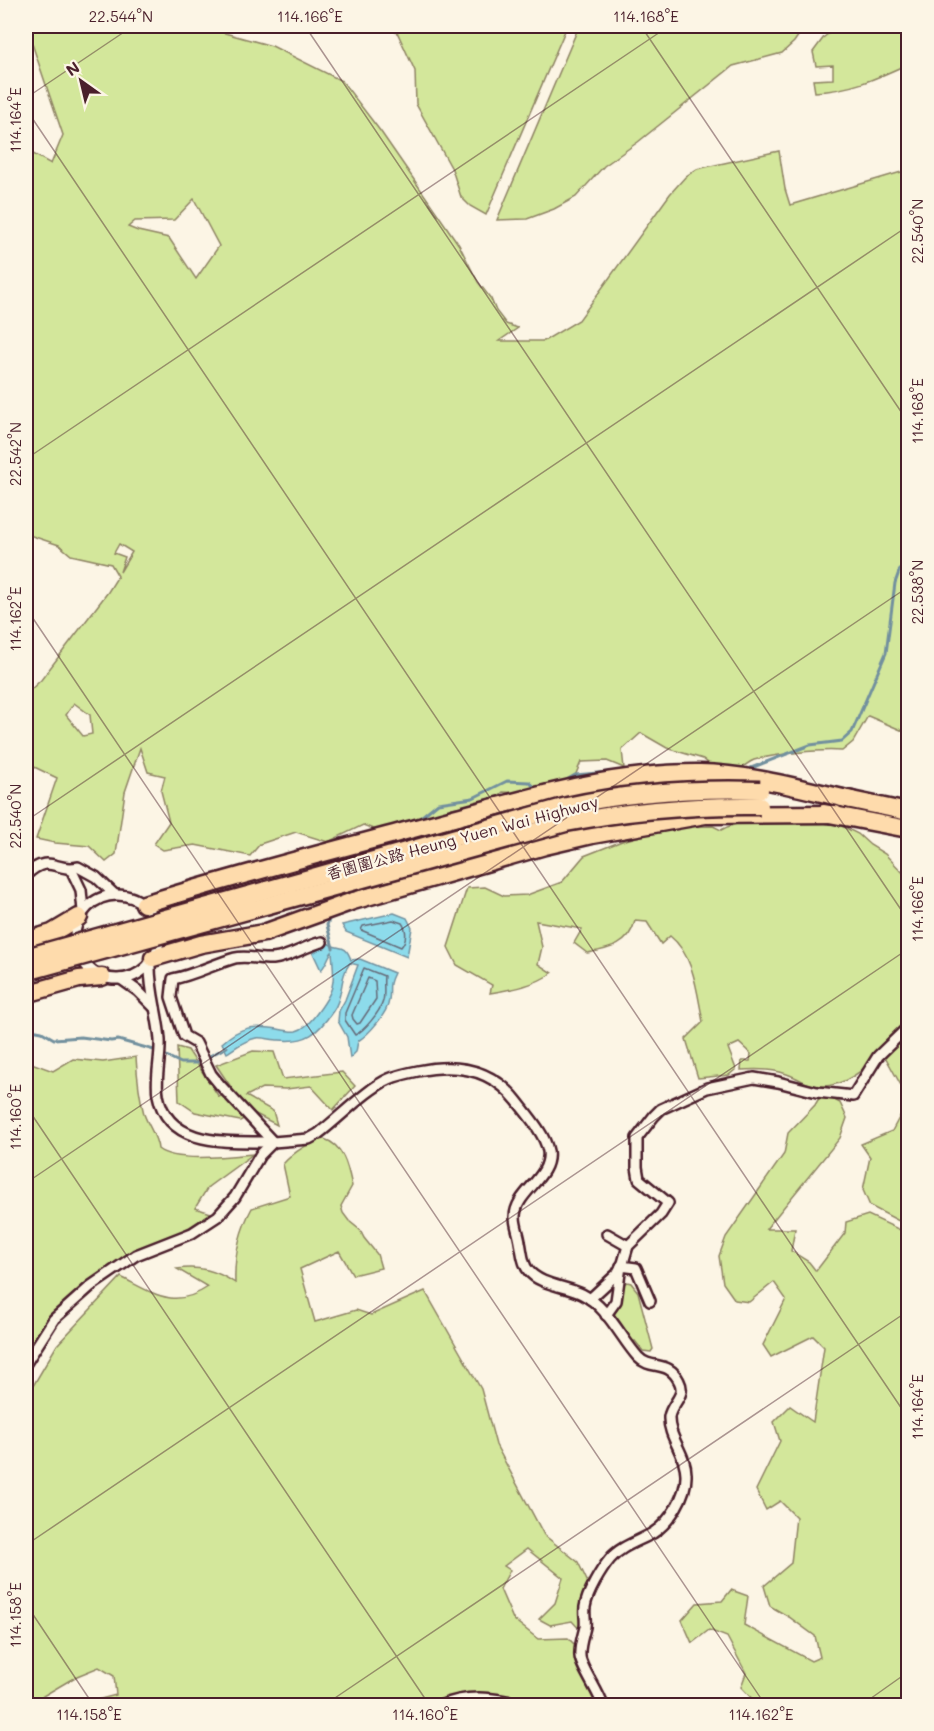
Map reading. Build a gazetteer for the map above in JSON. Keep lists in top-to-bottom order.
{
  "streets": {
    "highway": ["香園圍公路 Heung Yuen Wai Highway"]
  },
  "north": "top left",
  "coordinates": [
    "22.544°N",
    "114.166°E",
    "114.168°E",
    "114.164°E",
    "22.540°N",
    "22.542°N",
    "22.538°N",
    "114.162°E",
    "114.160°E",
    "114.158°E"
  ]
}
